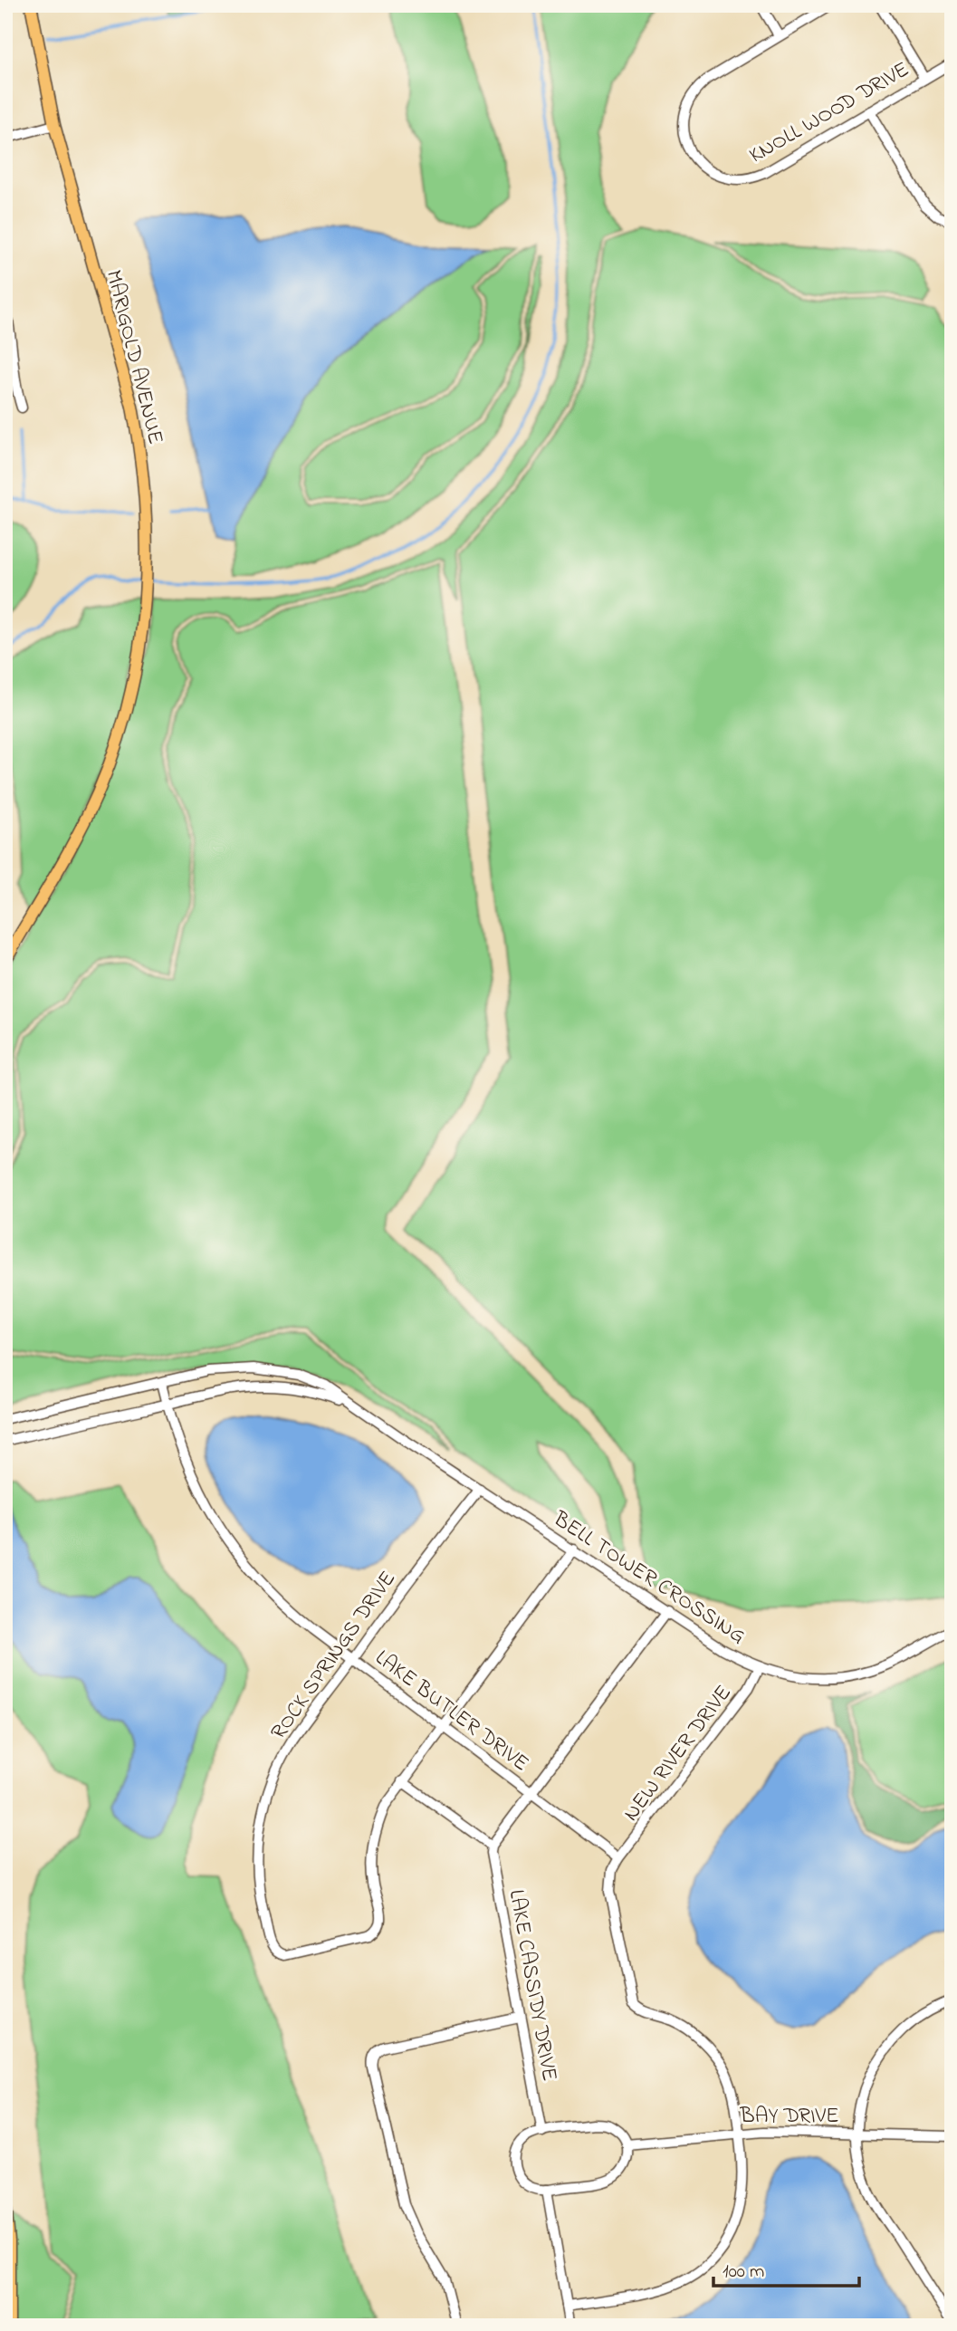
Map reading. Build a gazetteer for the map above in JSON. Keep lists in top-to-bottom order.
{
  "streets": {
    "main road": ["MARIGOLD AVENUE"],
    "street": [
      "KNOLL WOOD DRIVE",
      "BELL TOWER CROSSING",
      "ROCK SPRINGS DRIVE",
      "LAKE BUTLER DRIVE",
      "NEW RIVER DRIVE",
      "LAKE CASSIDY DRIVE",
      "BAY DRIVE"
    ]
  },
  "crossings": [
    ["BELL TOWER CROSSING", "ROCK SPRINGS DRIVE"],
    ["BELL TOWER CROSSING", "LAKE BUTLER DRIVE"],
    ["BELL TOWER CROSSING", "NEW RIVER DRIVE"],
    ["ROCK SPRINGS DRIVE", "LAKE BUTLER DRIVE"],
    ["LAKE BUTLER DRIVE", "NEW RIVER DRIVE"]
  ],
  "scale_bar": "100 m"
}
